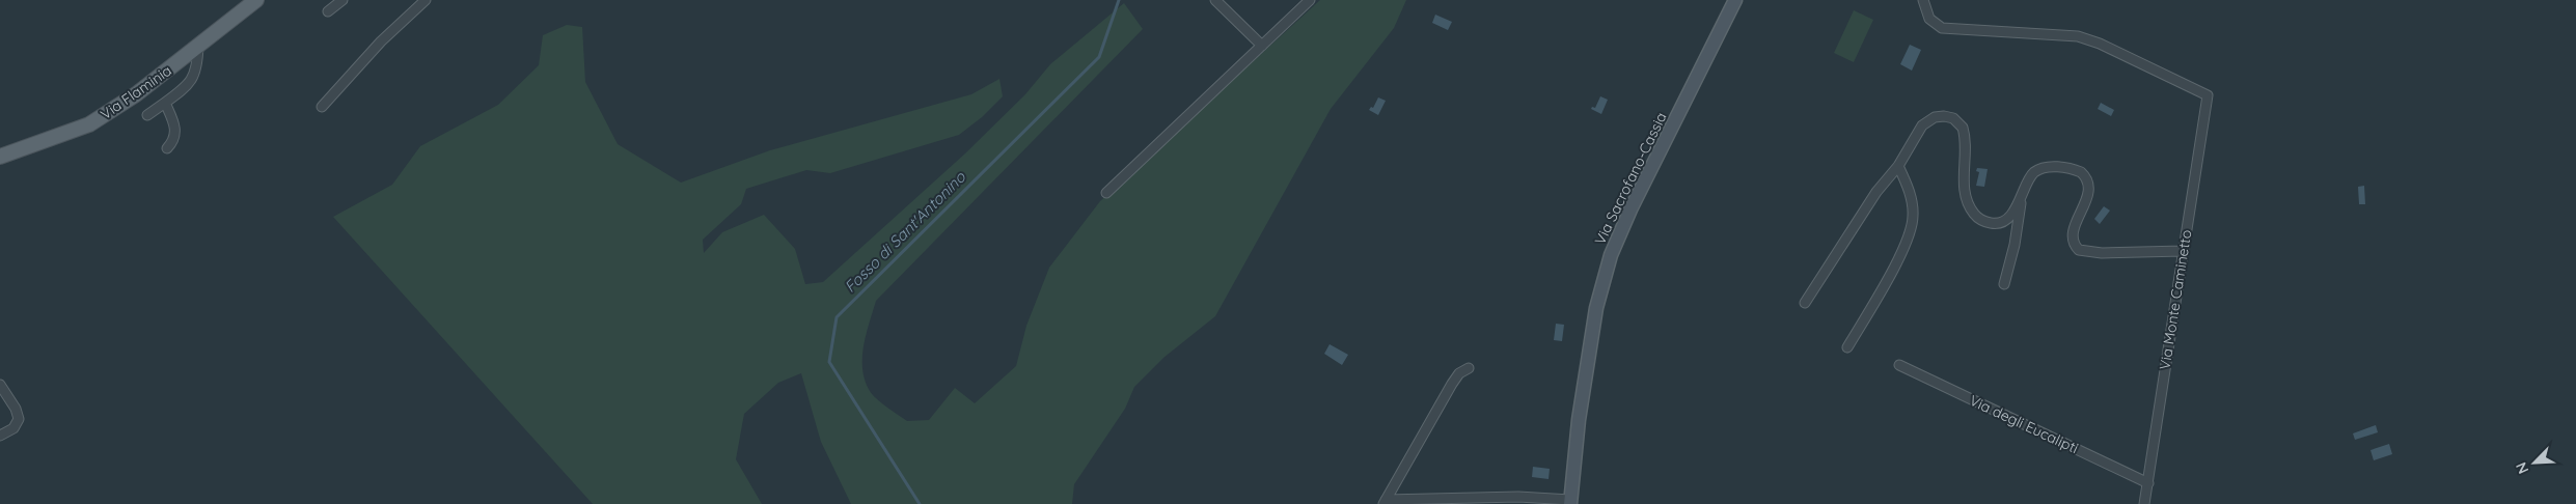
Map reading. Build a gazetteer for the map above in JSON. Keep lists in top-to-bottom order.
{
  "streets": {
    "main road": ["Via Flaminia"],
    "street": ["Via Sacrofano-Cassia", "Via Monte Caminetto", "Via degli Eucalipti"]
  },
  "crossings": [
    ["Via Monte Caminetto", "Via degli Eucalipti"]
  ],
  "water": ["Fosso di Sant'Antonino"],
  "north": "bottom left"
}
